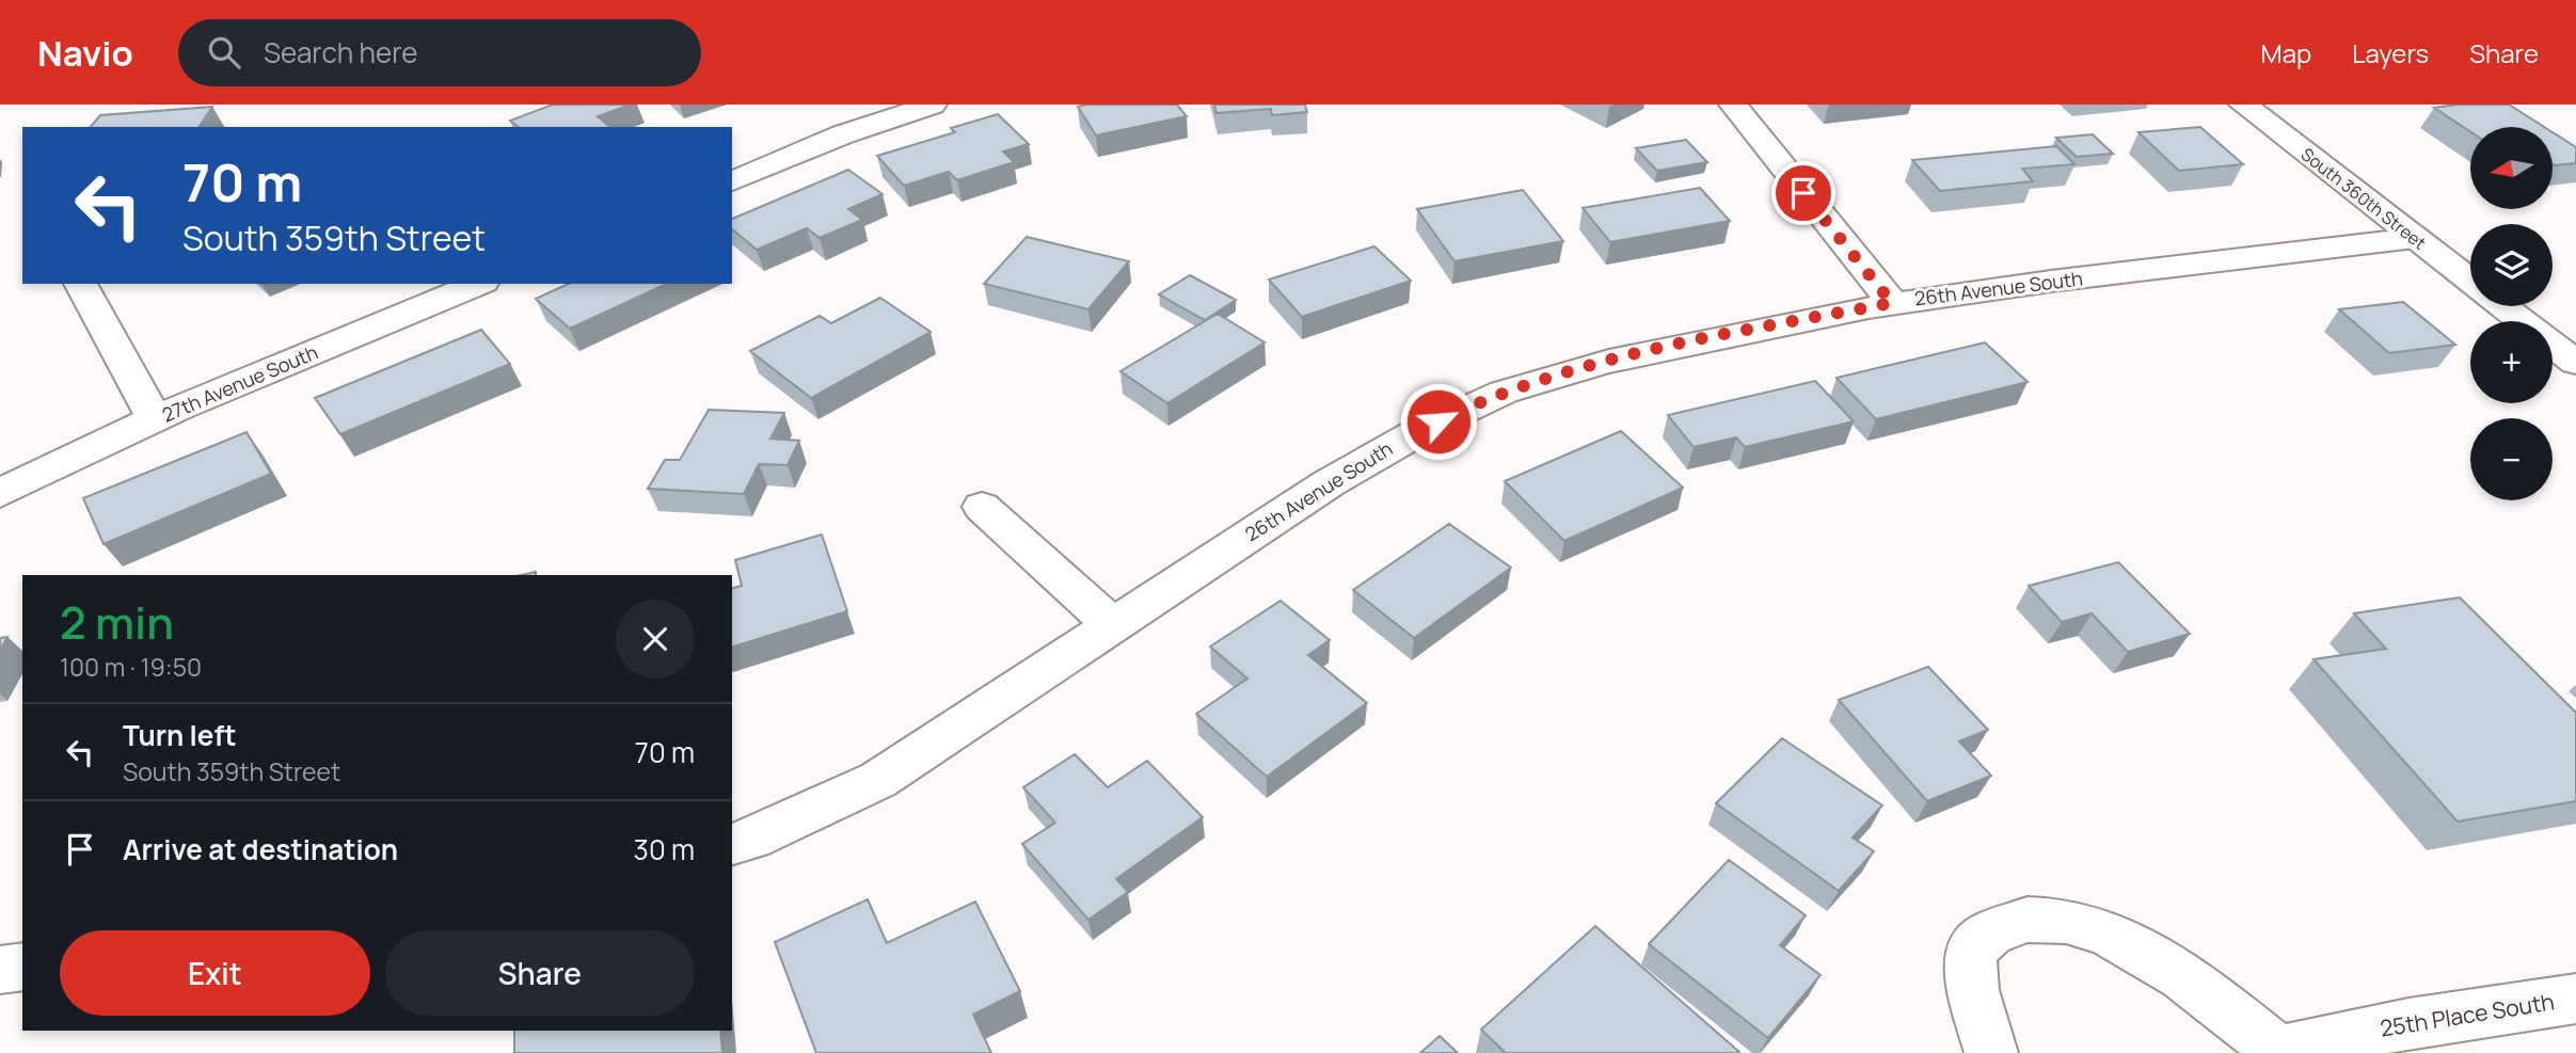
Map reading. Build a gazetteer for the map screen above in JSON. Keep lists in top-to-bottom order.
{
  "streets": {
    "street": [
      "South 360th Street",
      "26th Avenue South",
      "27th Avenue South",
      "25th Place South"
    ]
  },
  "crossings": [
    ["South 360th Street", "26th Avenue South"]
  ],
  "north": "left",
  "page": {
    "header": "Navio",
    "search": "Search here",
    "nav": ["Map", "Layers", "Share"],
    "map_buttons": ["+", "−"],
    "turn": ["70 m", "South 359th Street"],
    "heading": ["2 min", "100 m · 19:50"],
    "list": [
      {
        "name": "Turn left",
        "note": "South 359th Street",
        "value": "70 m"
      },
      {
        "name": "Arrive at destination",
        "value": "30 m"
      }
    ],
    "buttons": ["Exit", "Share"]
  }
}
